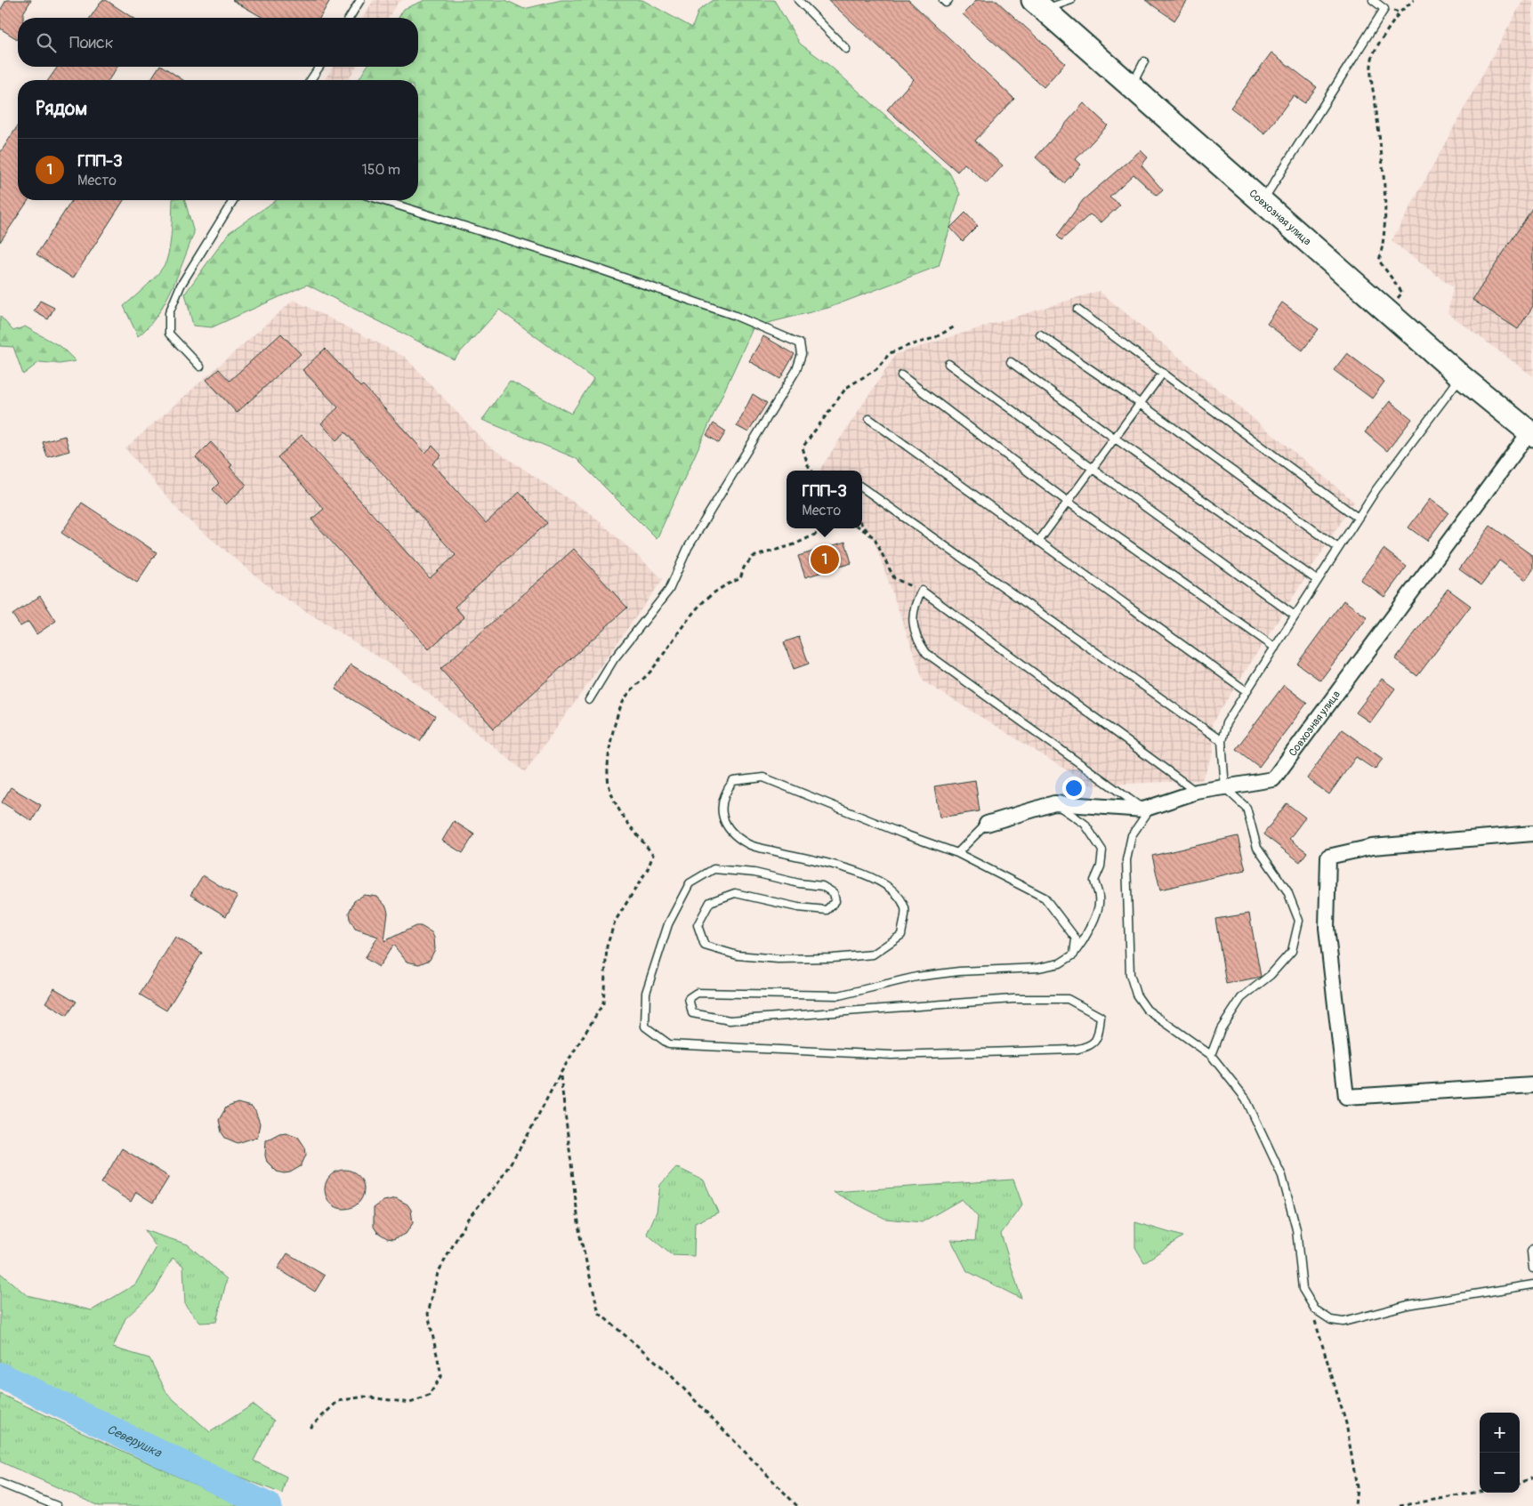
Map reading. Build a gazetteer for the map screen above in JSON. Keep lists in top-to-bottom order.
{
  "streets": {
    "main road": ["Совхозная улица"]
  },
  "water": ["Северушка"],
  "page": {
    "search": "Поиск",
    "heading": "Рядом",
    "list": [
      {
        "mark": "1",
        "name": "ГПП-3",
        "note": "Место",
        "value": "150 m"
      }
    ],
    "popup": ["ГПП-3", "Место"],
    "pins": "1",
    "map_buttons": ["+", "−"]
  }
}
